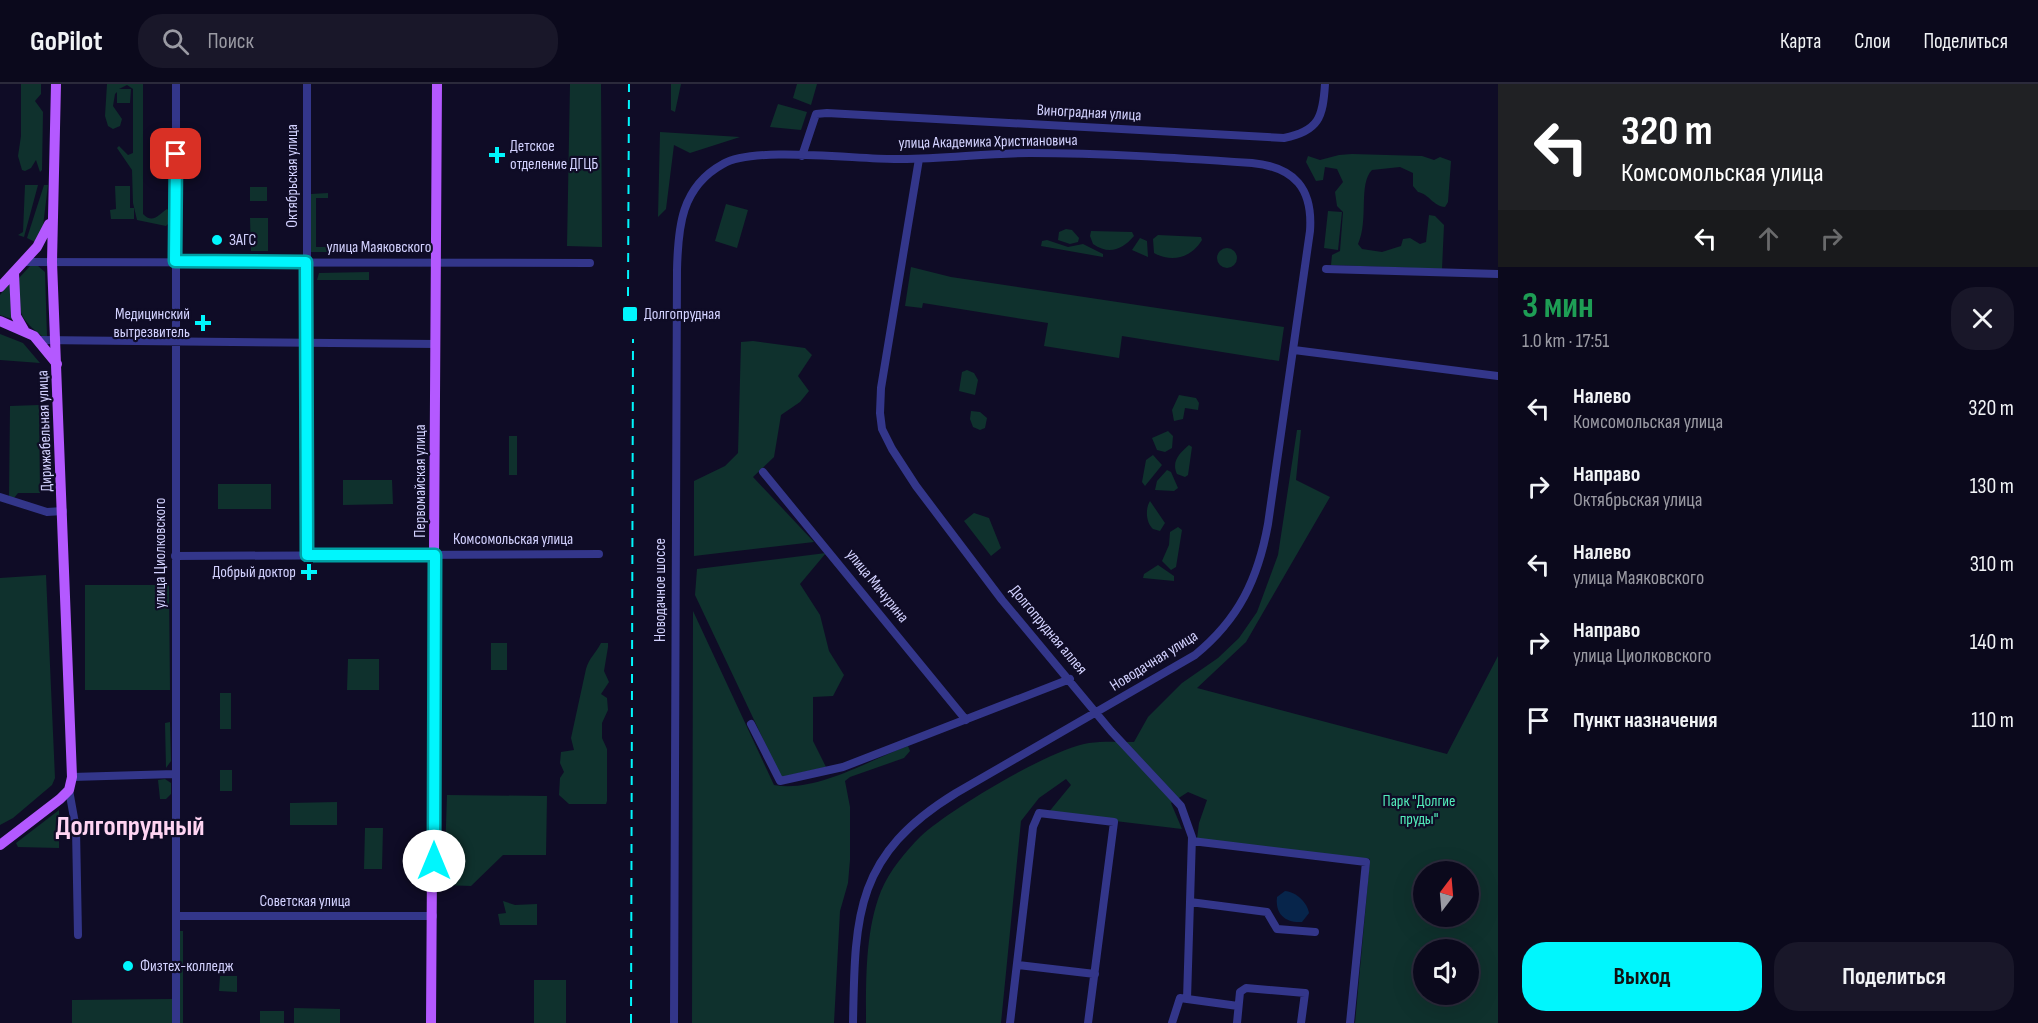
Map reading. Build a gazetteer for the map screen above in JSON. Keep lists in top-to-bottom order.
{
  "streets": {
    "main road": ["Дирижабельная улица", "Первомайская улица"],
    "street": [
      "Виноградная улица",
      "улица Академика Христиановича",
      "Октябрьская улица",
      "улица Маяковского",
      "Комсомольская улица",
      "улица Циолковского",
      "улица Мичурина",
      "Новодачное шоссе",
      "Долгопрудная аллея",
      "Новодачная улица",
      "Советская улица"
    ]
  },
  "crossings": [
    ["Виноградная улица", "улица Академика Христиановича"],
    ["улица Академика Христиановича", "Новодачное шоссе"],
    ["улица Академика Христиановича", "Долгопрудная аллея"],
    ["улица Академика Христиановича", "Новодачная улица"],
    ["Октябрьская улица", "улица Маяковского"],
    ["Октябрьская улица", "Комсомольская улица"],
    ["улица Маяковского", "Дирижабельная улица"],
    ["улица Маяковского", "Первомайская улица"],
    ["улица Маяковского", "улица Циолковского"],
    ["Первомайская улица", "Комсомольская улица"],
    ["Первомайская улица", "Советская улица"],
    ["Комсомольская улица", "улица Циолковского"],
    ["улица Циолковского", "Советская улица"],
    ["Долгопрудная аллея", "Новодачная улица"]
  ],
  "districts": ["Долгопрудный"],
  "parks": ["Парк \"Долгие пруды\""],
  "places": {
    "health": ["Детское отделение ДГЦБ", "Медицинский вытрезвитель", "Добрый доктор"],
    "other": ["ЗАГС", "Физтех-колледж"],
    "transit": ["Долгопрудная"]
  },
  "north": "top",
  "page": {
    "header": "GoPilot",
    "search": "Поиск",
    "nav": ["Карта", "Слои", "Поделиться"],
    "turn": ["320 m", "Комсомольская улица"],
    "heading": ["3 мин", "1.0 km · 17:51"],
    "list": [
      {
        "name": "Налево",
        "note": "Комсомольская улица",
        "value": "320 m"
      },
      {
        "name": "Направо",
        "note": "Октябрьская улица",
        "value": "130 m"
      },
      {
        "name": "Налево",
        "note": "улица Маяковского",
        "value": "310 m"
      },
      {
        "name": "Направо",
        "note": "улица Циолковского",
        "value": "140 m"
      },
      {
        "name": "Пункт назначения",
        "value": "110 m"
      }
    ],
    "buttons": ["Выход", "Поделиться"]
  }
}
